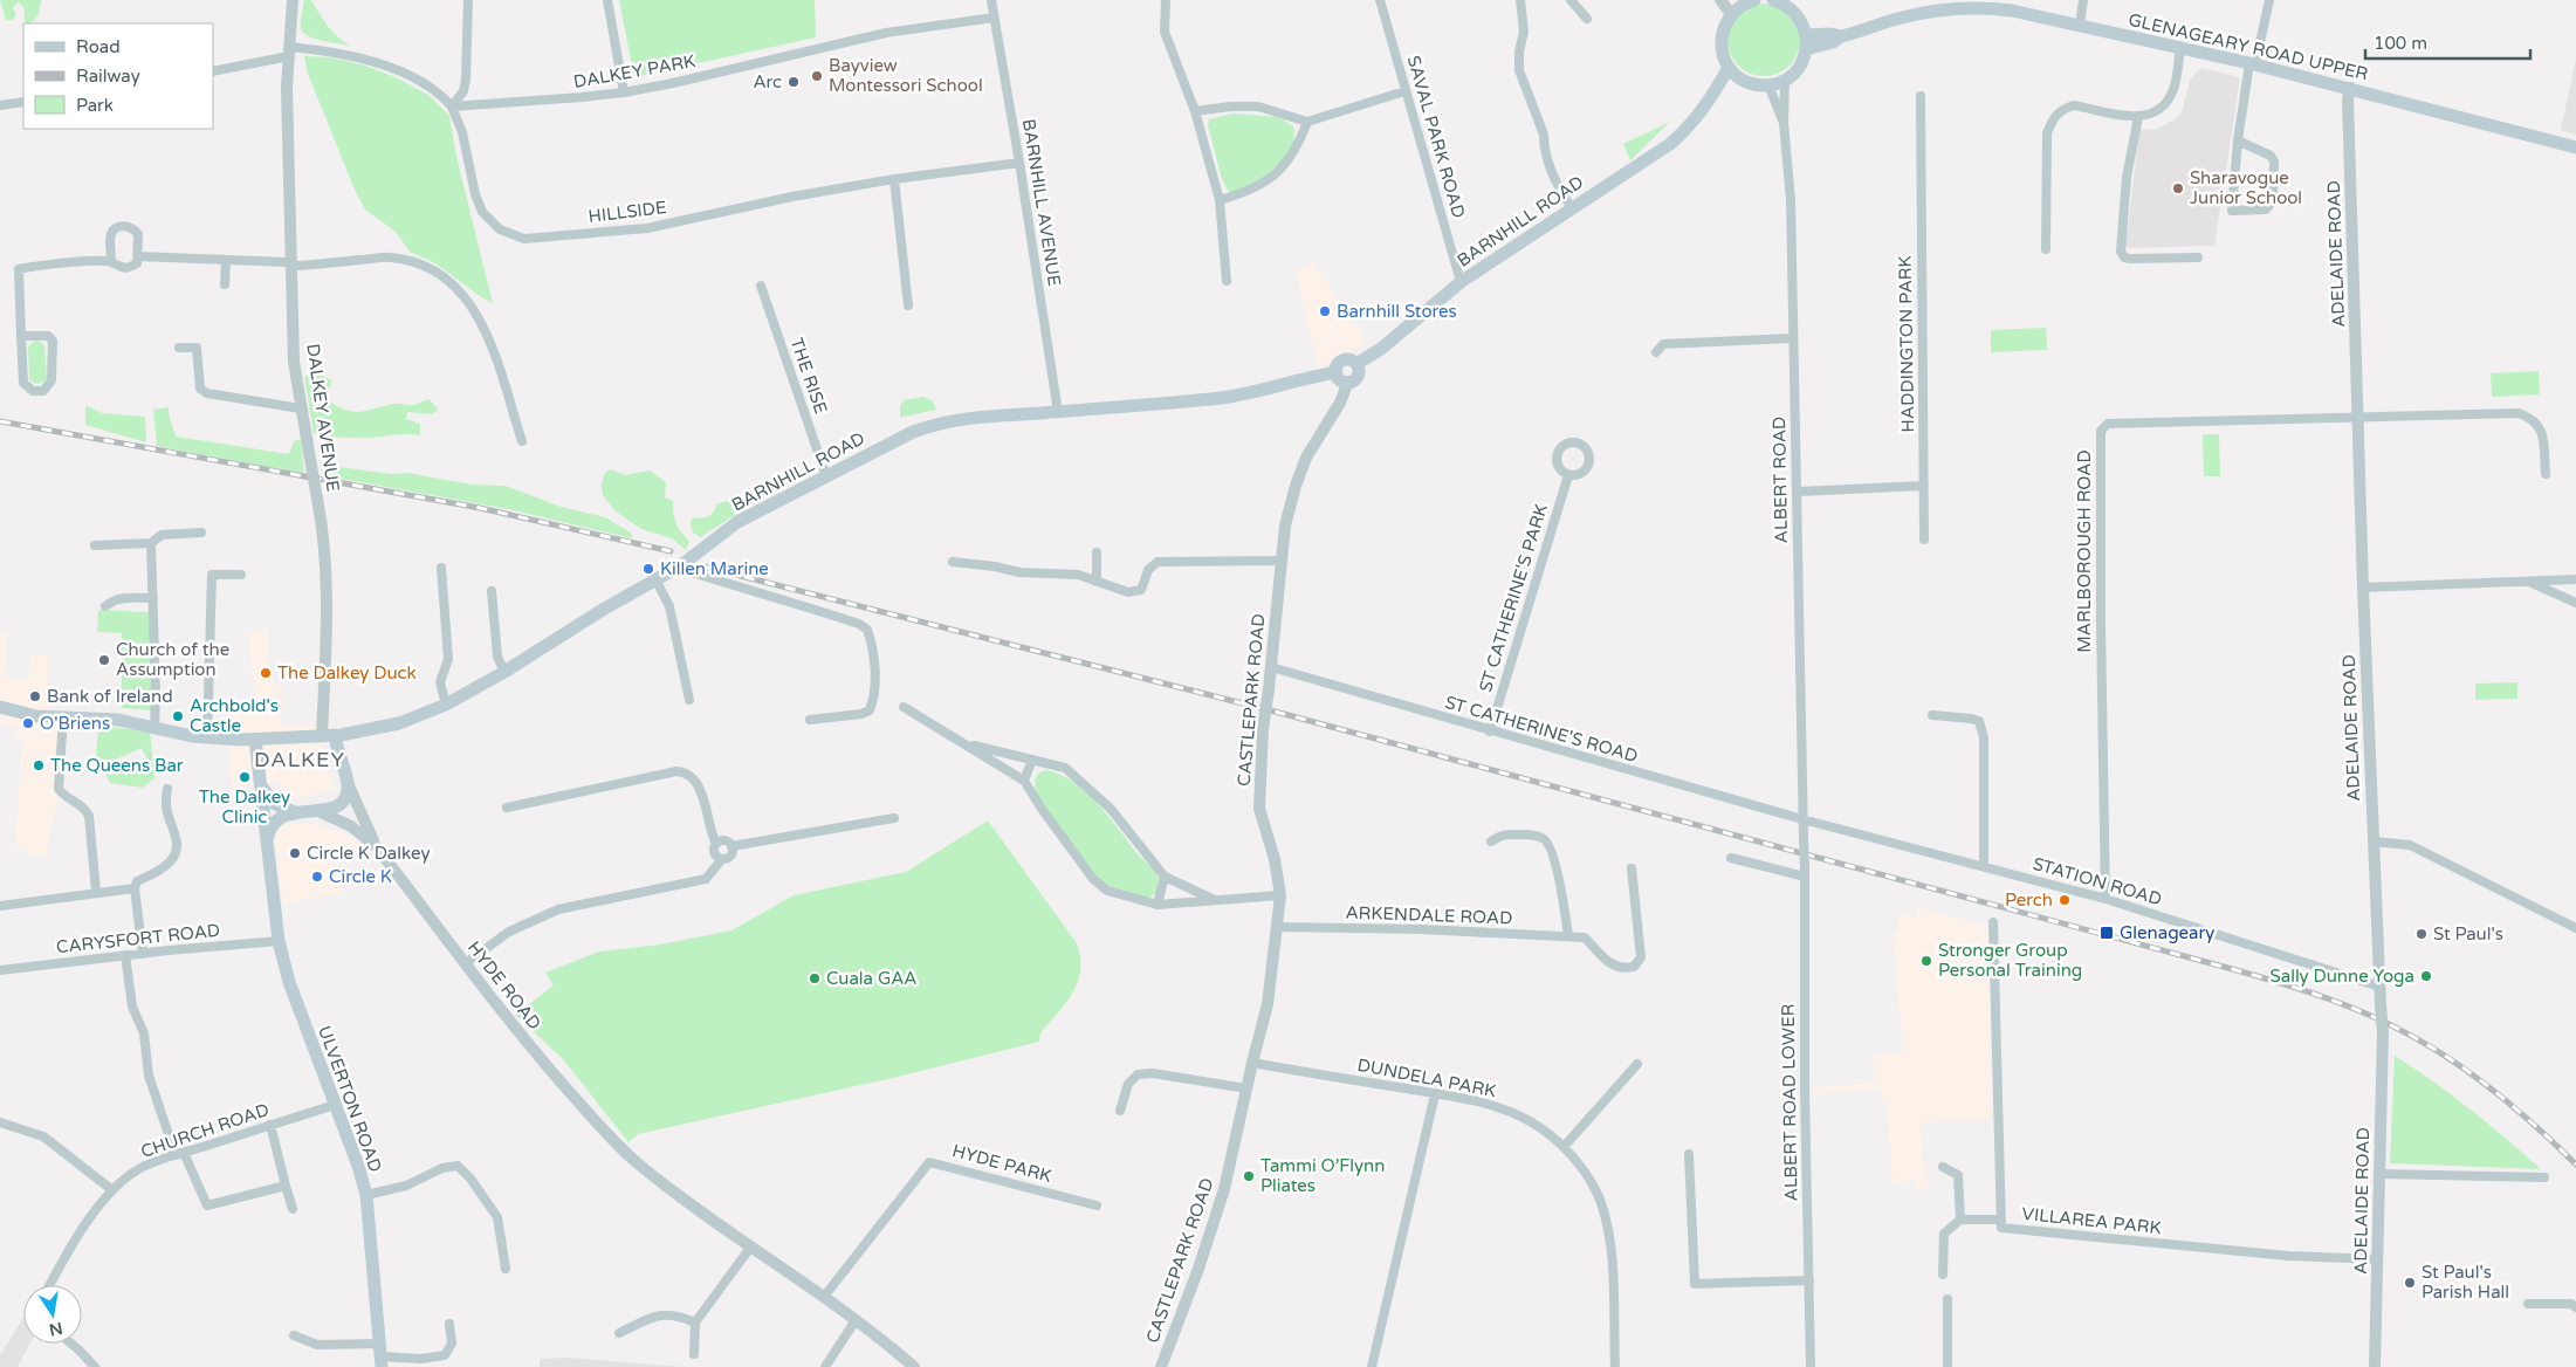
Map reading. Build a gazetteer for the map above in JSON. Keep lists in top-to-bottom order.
{
  "streets": {
    "main road": [
      "GLENAGEARY ROAD UPPER",
      "BARNHILL ROAD",
      "HYDE ROAD",
      "ULVERTON ROAD"
    ],
    "street": [
      "DALKEY PARK",
      "SAVAL PARK ROAD",
      "BARNHILL AVENUE",
      "HILLSIDE",
      "ADELAIDE ROAD",
      "HADDINGTON PARK",
      "THE RISE",
      "DALKEY AVENUE",
      "ALBERT ROAD",
      "MARLBOROUGH ROAD",
      "ST CATHERINE'S PARK",
      "CASTLEPARK ROAD",
      "ST CATHERINE'S ROAD",
      "STATION ROAD",
      "ARKENDALE ROAD",
      "CARYSFORT ROAD",
      "DUNDELA PARK",
      "ALBERT ROAD LOWER",
      "CHURCH ROAD",
      "HYDE PARK",
      "VILLAREA PARK"
    ]
  },
  "crossings": [
    ["GLENAGEARY ROAD UPPER", "ADELAIDE ROAD"],
    ["DALKEY PARK", "BARNHILL AVENUE"],
    ["DALKEY PARK", "HILLSIDE"],
    ["SAVAL PARK ROAD", "BARNHILL ROAD"],
    ["BARNHILL AVENUE", "HILLSIDE"],
    ["BARNHILL AVENUE", "BARNHILL ROAD"],
    ["BARNHILL ROAD", "THE RISE"],
    ["BARNHILL ROAD", "DALKEY AVENUE"],
    ["BARNHILL ROAD", "CASTLEPARK ROAD"],
    ["BARNHILL ROAD", "HYDE ROAD"],
    ["BARNHILL ROAD", "ULVERTON ROAD"],
    ["ADELAIDE ROAD", "MARLBOROUGH ROAD"],
    ["ADELAIDE ROAD", "STATION ROAD"],
    ["ADELAIDE ROAD", "VILLAREA PARK"],
    ["DALKEY AVENUE", "HYDE ROAD"],
    ["DALKEY AVENUE", "ULVERTON ROAD"],
    ["ALBERT ROAD", "ST CATHERINE'S ROAD"],
    ["ALBERT ROAD", "STATION ROAD"],
    ["ALBERT ROAD", "ALBERT ROAD LOWER"],
    ["MARLBOROUGH ROAD", "STATION ROAD"],
    ["ST CATHERINE'S PARK", "ST CATHERINE'S ROAD"],
    ["CASTLEPARK ROAD", "ST CATHERINE'S ROAD"],
    ["CASTLEPARK ROAD", "ARKENDALE ROAD"],
    ["CASTLEPARK ROAD", "DUNDELA PARK"],
    ["ST CATHERINE'S ROAD", "STATION ROAD"],
    ["CARYSFORT ROAD", "ULVERTON ROAD"],
    ["HYDE ROAD", "ULVERTON ROAD"],
    ["ULVERTON ROAD", "CHURCH ROAD"]
  ],
  "districts": ["DALKEY"],
  "places": {
    "other": [
      "Bayview Montessori School",
      "Arc",
      "Sharavogue Junior School",
      "Barnhill Stores",
      "Killen Marine",
      "Church of the Assumption",
      "The Dalkey Duck",
      "Bank of Ireland",
      "Archbold's Castle",
      "O'Briens",
      "The Queens Bar",
      "The Dalkey Clinic",
      "Circle K Dalkey",
      "Circle K",
      "Perch",
      "St Paul's",
      "Stronger Group Personal Training",
      "Sally Dunne Yoga",
      "Cuala GAA",
      "Tammi O’Flynn Pliates",
      "St Paul's Parish Hall"
    ],
    "transit": ["Glenageary"]
  },
  "legend": ["Road", "Railway", "Park"],
  "scale_bar": "100 m",
  "north": "bottom"
}
